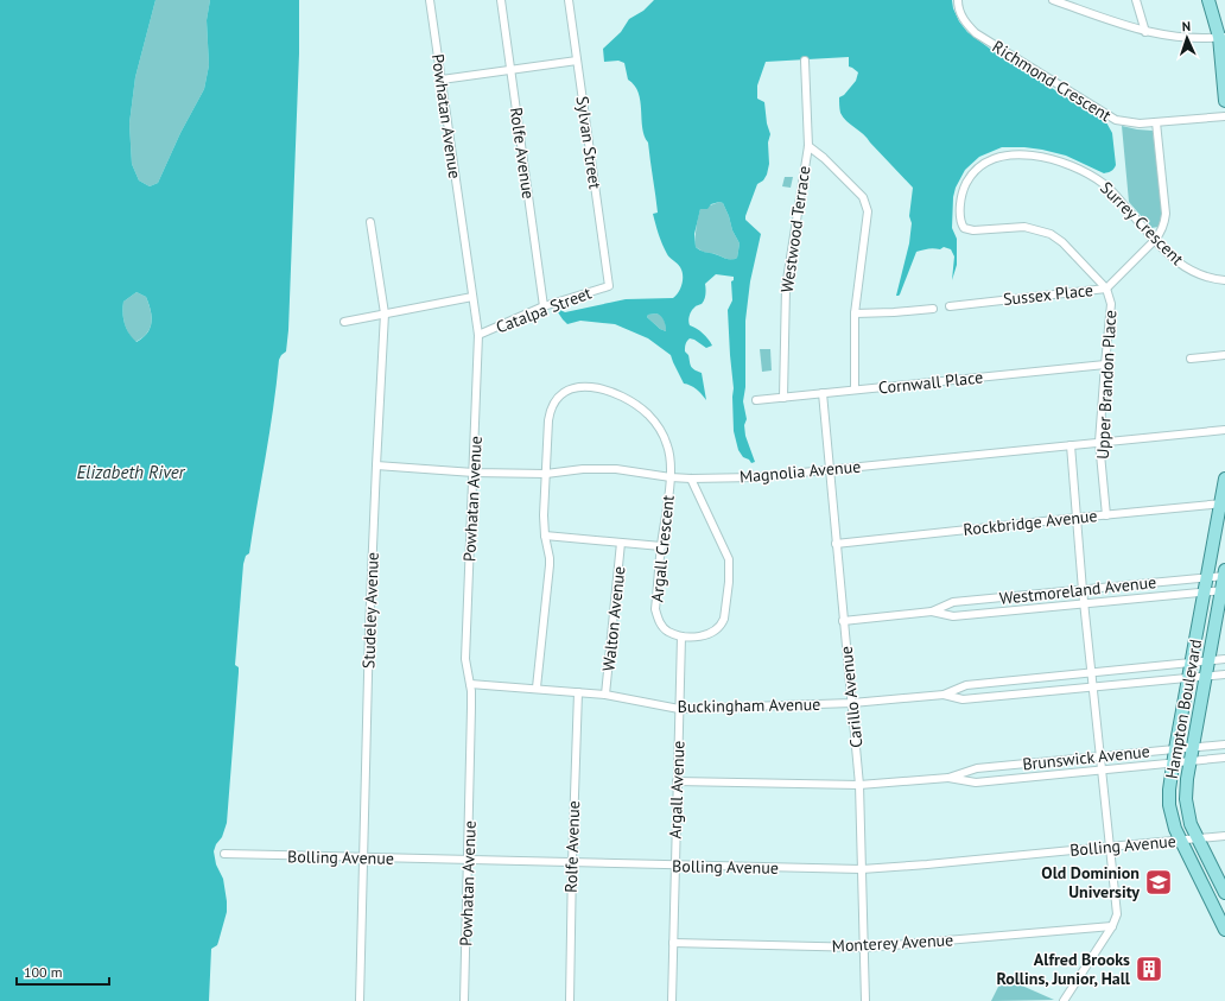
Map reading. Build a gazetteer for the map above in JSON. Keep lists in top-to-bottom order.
{
  "streets": {
    "main road": ["Hampton Boulevard"],
    "street": [
      "Richmond Crescent",
      "Powhatan Avenue",
      "Sylvan Street",
      "Rolfe Avenue",
      "Surrey Crescent",
      "Westwood Terrace",
      "Sussex Place",
      "Catalpa Street",
      "Cornwall Place",
      "Upper Brandon Place",
      "Magnolia Avenue",
      "Rockbridge Avenue",
      "Argall Crescent",
      "Westmoreland Avenue",
      "Studeley Avenue",
      "Walton Avenue",
      "Carillo Avenue",
      "Buckingham Avenue",
      "Brunswick Avenue",
      "Argall Avenue",
      "Bolling Avenue",
      "Monterey Avenue"
    ]
  },
  "crossings": [
    ["Powhatan Avenue", "Catalpa Street"],
    ["Powhatan Avenue", "Magnolia Avenue"],
    ["Powhatan Avenue", "Buckingham Avenue"],
    ["Powhatan Avenue", "Bolling Avenue"],
    ["Sylvan Street", "Catalpa Street"],
    ["Rolfe Avenue", "Catalpa Street"],
    ["Rolfe Avenue", "Buckingham Avenue"],
    ["Rolfe Avenue", "Bolling Avenue"],
    ["Surrey Crescent", "Sussex Place"],
    ["Surrey Crescent", "Upper Brandon Place"],
    ["Westwood Terrace", "Cornwall Place"],
    ["Sussex Place", "Upper Brandon Place"],
    ["Cornwall Place", "Upper Brandon Place"],
    ["Cornwall Place", "Carillo Avenue"],
    ["Upper Brandon Place", "Magnolia Avenue"],
    ["Upper Brandon Place", "Rockbridge Avenue"],
    ["Upper Brandon Place", "Westmoreland Avenue"],
    ["Upper Brandon Place", "Buckingham Avenue"],
    ["Upper Brandon Place", "Brunswick Avenue"],
    ["Upper Brandon Place", "Bolling Avenue"],
    ["Upper Brandon Place", "Monterey Avenue"],
    ["Magnolia Avenue", "Argall Crescent"],
    ["Magnolia Avenue", "Studeley Avenue"],
    ["Magnolia Avenue", "Carillo Avenue"],
    ["Rockbridge Avenue", "Carillo Avenue"],
    ["Rockbridge Avenue", "Hampton Boulevard"],
    ["Argall Crescent", "Argall Avenue"],
    ["Westmoreland Avenue", "Carillo Avenue"],
    ["Westmoreland Avenue", "Hampton Boulevard"],
    ["Studeley Avenue", "Bolling Avenue"],
    ["Walton Avenue", "Buckingham Avenue"],
    ["Carillo Avenue", "Buckingham Avenue"],
    ["Carillo Avenue", "Brunswick Avenue"],
    ["Carillo Avenue", "Bolling Avenue"],
    ["Carillo Avenue", "Monterey Avenue"],
    ["Buckingham Avenue", "Hampton Boulevard"],
    ["Buckingham Avenue", "Argall Avenue"],
    ["Hampton Boulevard", "Brunswick Avenue"],
    ["Hampton Boulevard", "Bolling Avenue"],
    ["Brunswick Avenue", "Argall Avenue"],
    ["Argall Avenue", "Bolling Avenue"],
    ["Argall Avenue", "Monterey Avenue"]
  ],
  "water": ["Elizabeth River"],
  "places": {
    "school or university": ["Old Dominion University"],
    "building": ["Alfred Brooks Rollins, Junior, Hall"]
  },
  "scale_bar": "100 m",
  "north": "top"
}
